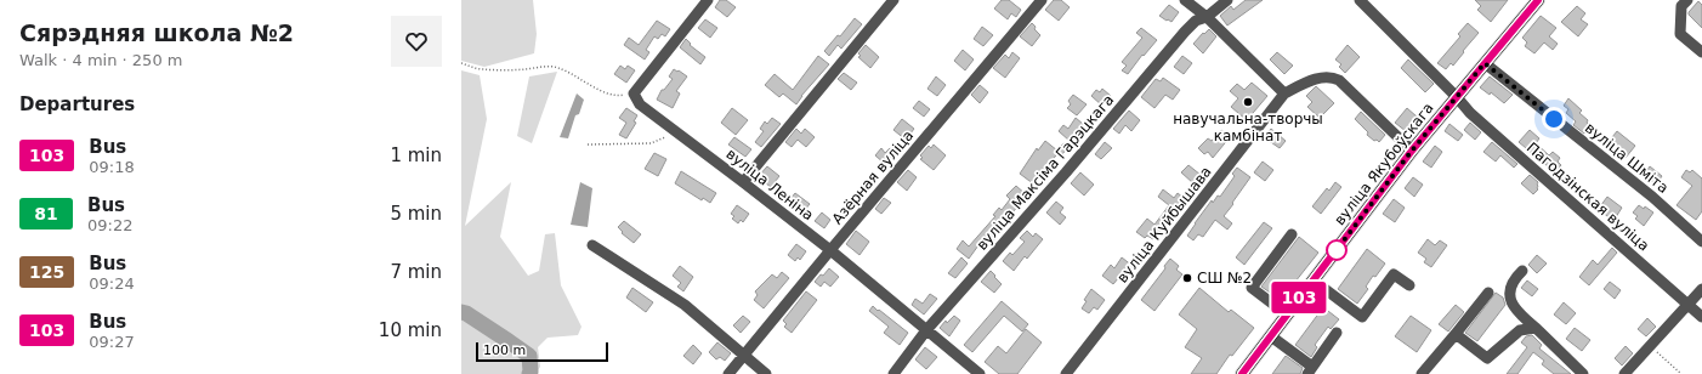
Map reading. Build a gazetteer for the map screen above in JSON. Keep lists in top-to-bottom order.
{
  "streets": {
    "main road": ["вуліца Якубоўскага"],
    "street": [
      "вуліца Шміта",
      "вуліца Максіма Гарэцкага",
      "Азёрная вуліца",
      "вуліца Леніна",
      "Пагодзінская вуліца",
      "вуліца Куйбышава"
    ]
  },
  "crossings": [
    ["вуліца Шміта", "вуліца Якубоўскага"],
    ["вуліца Якубоўскага", "Пагодзінская вуліца"],
    ["вуліца Максіма Гарэцкага", "вуліца Леніна"],
    ["Азёрная вуліца", "вуліца Леніна"]
  ],
  "places": ["навучальна-творчы камбінат", "СШ №2"],
  "lines": ["bus line 103"],
  "scale_bar": "100 m",
  "page": {
    "heading": [
      ["Сярэдняя школа №2", "Walk · 4 min · 250 m"],
      "Departures"
    ],
    "on_map": "103",
    "list": [
      {
        "mark": "103",
        "name": "Bus",
        "note": "09:18",
        "value": "1 min"
      },
      {
        "mark": "81",
        "name": "Bus",
        "note": "09:22",
        "value": "5 min"
      },
      {
        "mark": "125",
        "name": "Bus",
        "note": "09:24",
        "value": "7 min"
      },
      {
        "mark": "103",
        "name": "Bus",
        "note": "09:27",
        "value": "10 min"
      }
    ],
    "scale": "100 m"
  }
}
